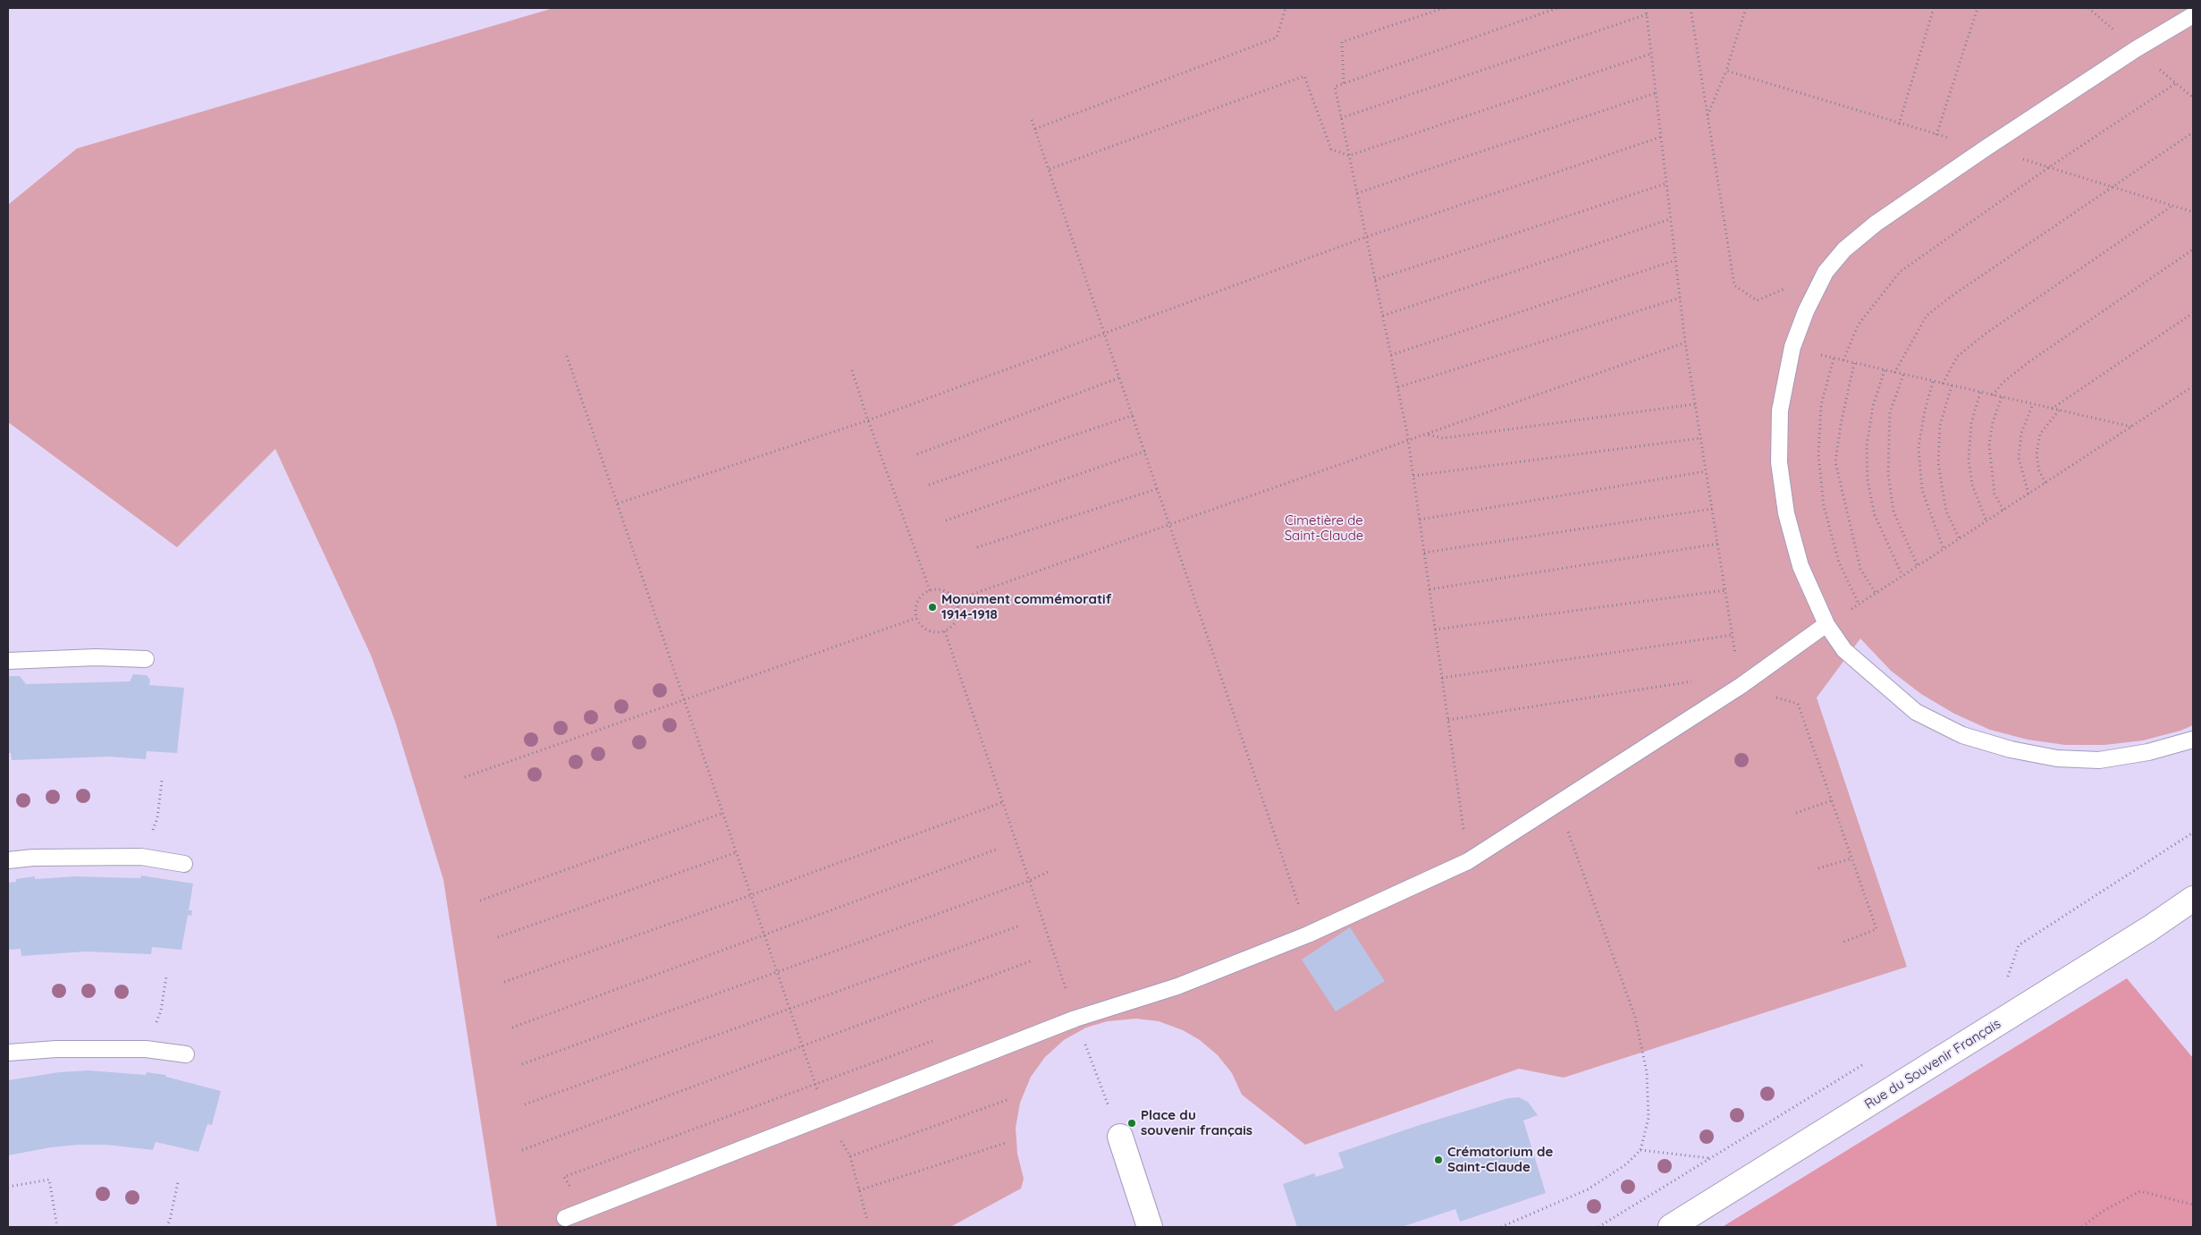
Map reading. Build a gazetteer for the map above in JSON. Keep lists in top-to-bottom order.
{
  "streets": {
    "street": ["Rue du Souvenir Français"]
  },
  "parks": ["Cimetière de Saint-Claude"],
  "places": ["Monument commémoratif 1914-1918", "Place du souvenir français", "Crématorium de Saint-Claude"]
}
